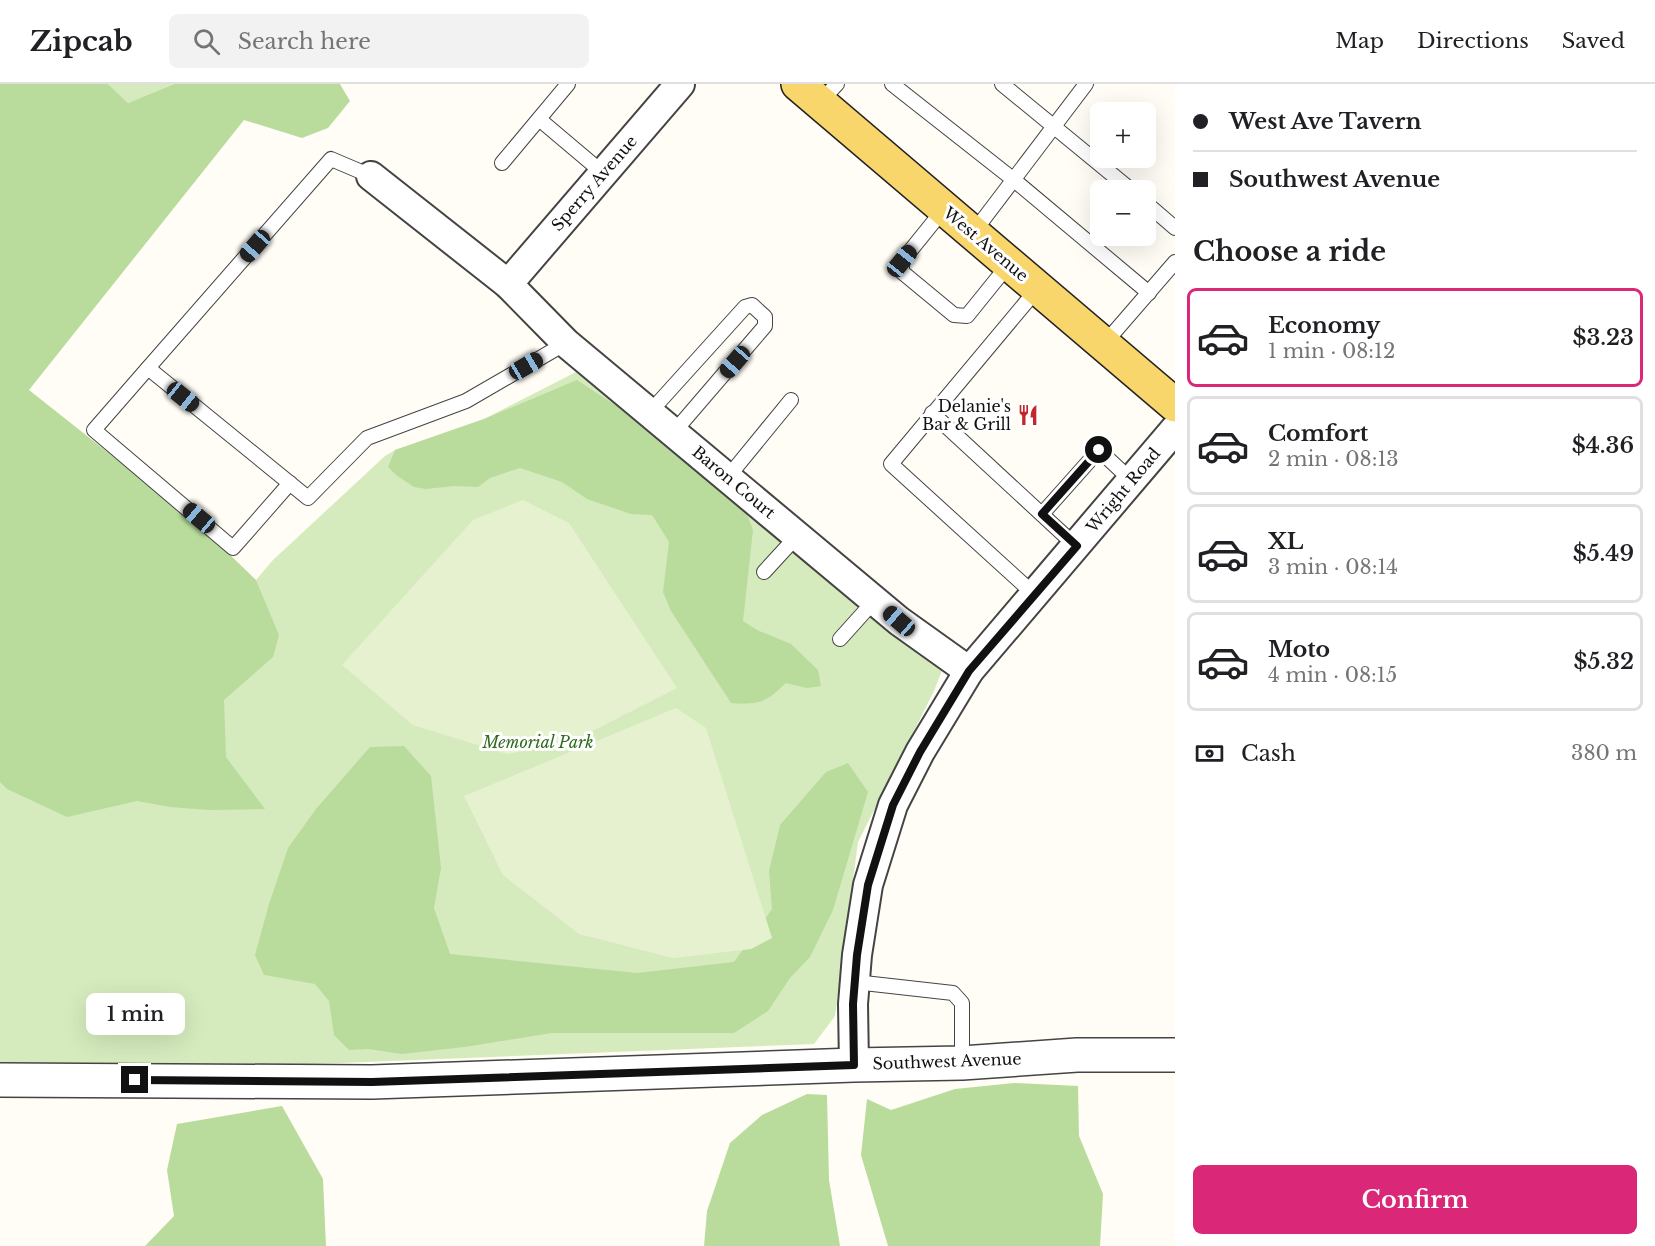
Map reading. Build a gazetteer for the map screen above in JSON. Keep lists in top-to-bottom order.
{
  "streets": {
    "main road": ["West Avenue"],
    "street": [
      "Sperry Avenue",
      "Baron Court",
      "Wright Road",
      "Southwest Avenue"
    ]
  },
  "crossings": [
    ["Sperry Avenue", "Baron Court"],
    ["Baron Court", "Wright Road"],
    ["Wright Road", "Southwest Avenue"]
  ],
  "parks": ["Memorial Park"],
  "places": {
    "restaurant": ["Delanie's Bar & Grill"]
  },
  "page": {
    "header": "Zipcab",
    "search": "Search here",
    "nav": ["Map", "Directions", "Saved"],
    "banner": ["West Ave Tavern", "Southwest Avenue"],
    "map_buttons": ["+", "−"],
    "heading": "Choose a ride",
    "list": [
      {
        "name": "Economy",
        "note": "1 min · 08:12",
        "value": "$3.23"
      },
      {
        "name": "Comfort",
        "note": "2 min · 08:13",
        "value": "$4.36"
      },
      {
        "name": "XL",
        "note": "3 min · 08:14",
        "value": "$5.49"
      },
      {
        "name": "Moto",
        "note": "4 min · 08:15",
        "value": "$5.32"
      }
    ],
    "pay": ["Cash", "380 m"],
    "bubble": "1 min",
    "buttons": "Confirm"
  }
}
